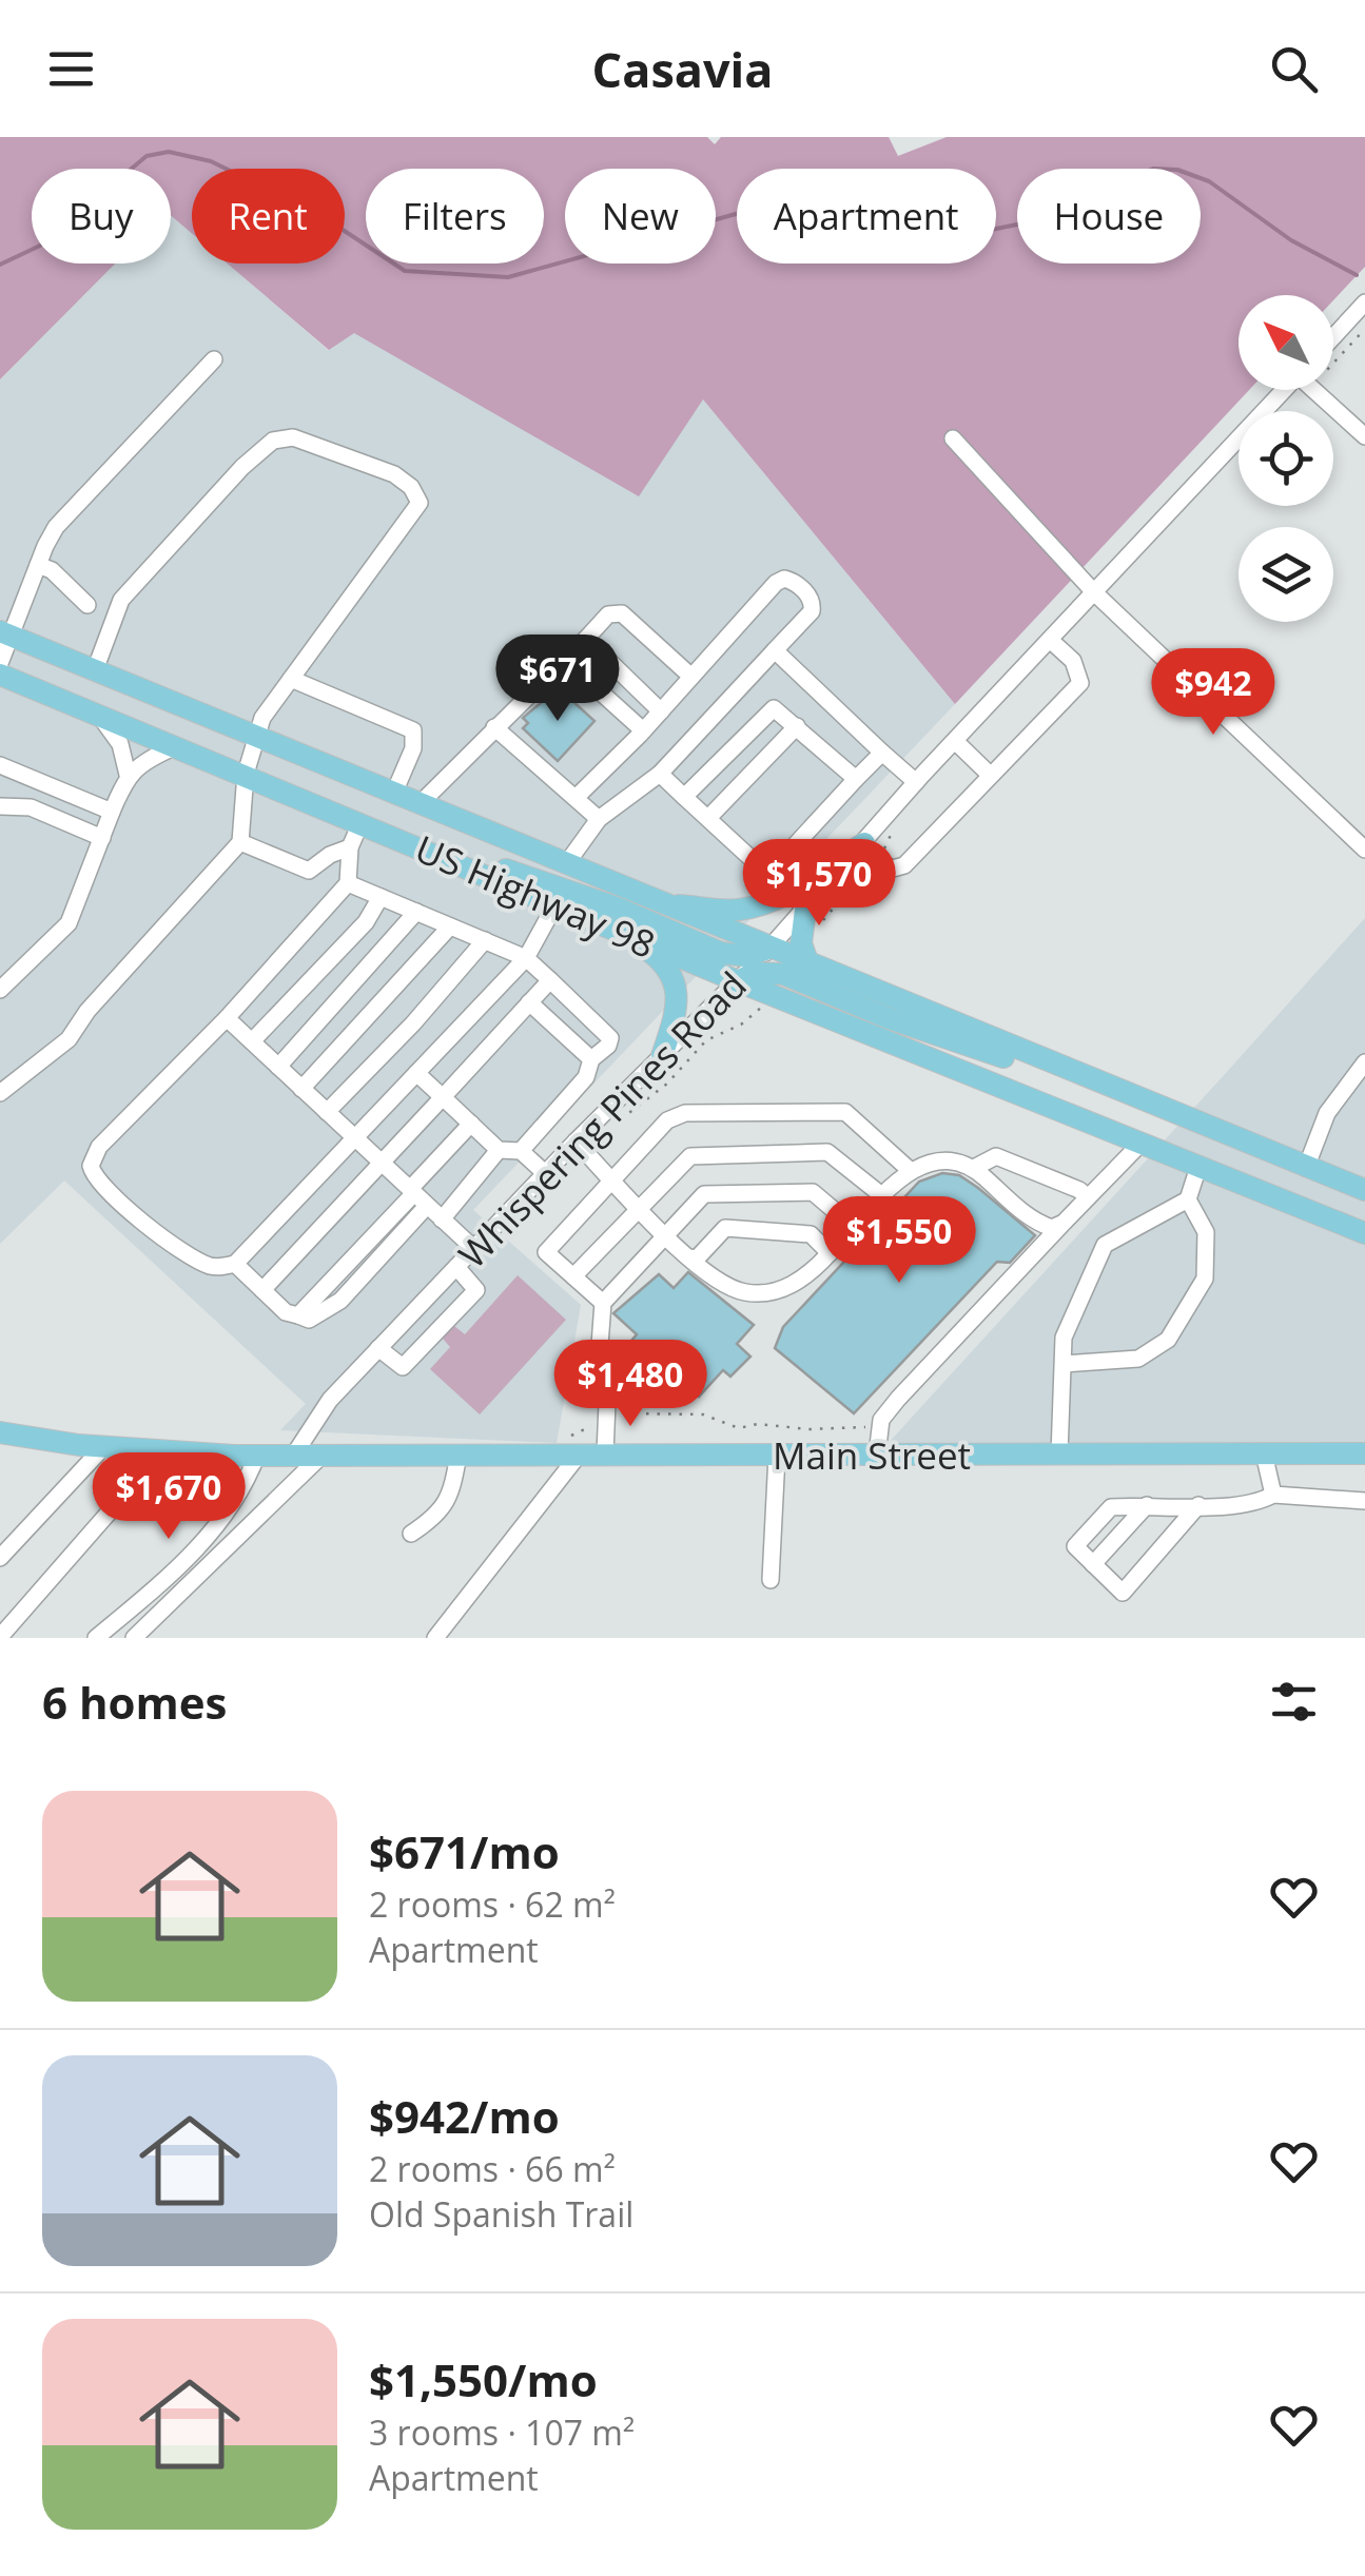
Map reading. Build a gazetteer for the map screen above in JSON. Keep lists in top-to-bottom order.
{
  "streets": {
    "main road": ["US Highway 98", "Main Street"],
    "street": ["Whispering Pines Road"]
  },
  "crossings": [
    ["US Highway 98", "Whispering Pines Road"],
    ["Whispering Pines Road", "Main Street"]
  ],
  "north": "top left",
  "page": {
    "header": "Casavia",
    "chip": [
      "Buy",
      "Rent",
      "Filters",
      "New",
      "Apartment",
      "House"
    ],
    "price": [
      "$671",
      "$942",
      "$1,570",
      "$1,550",
      "$1,480",
      "$1,670"
    ],
    "heading": "6 homes",
    "list": [
      {
        "name": "$671/mo",
        "note": "2 rooms · 62 m² · Apartment"
      },
      {
        "name": "$942/mo",
        "note": "2 rooms · 66 m² · Old Spanish Trail"
      },
      {
        "name": "$1,550/mo",
        "note": "3 rooms · 107 m² · Apartment"
      }
    ]
  }
}
